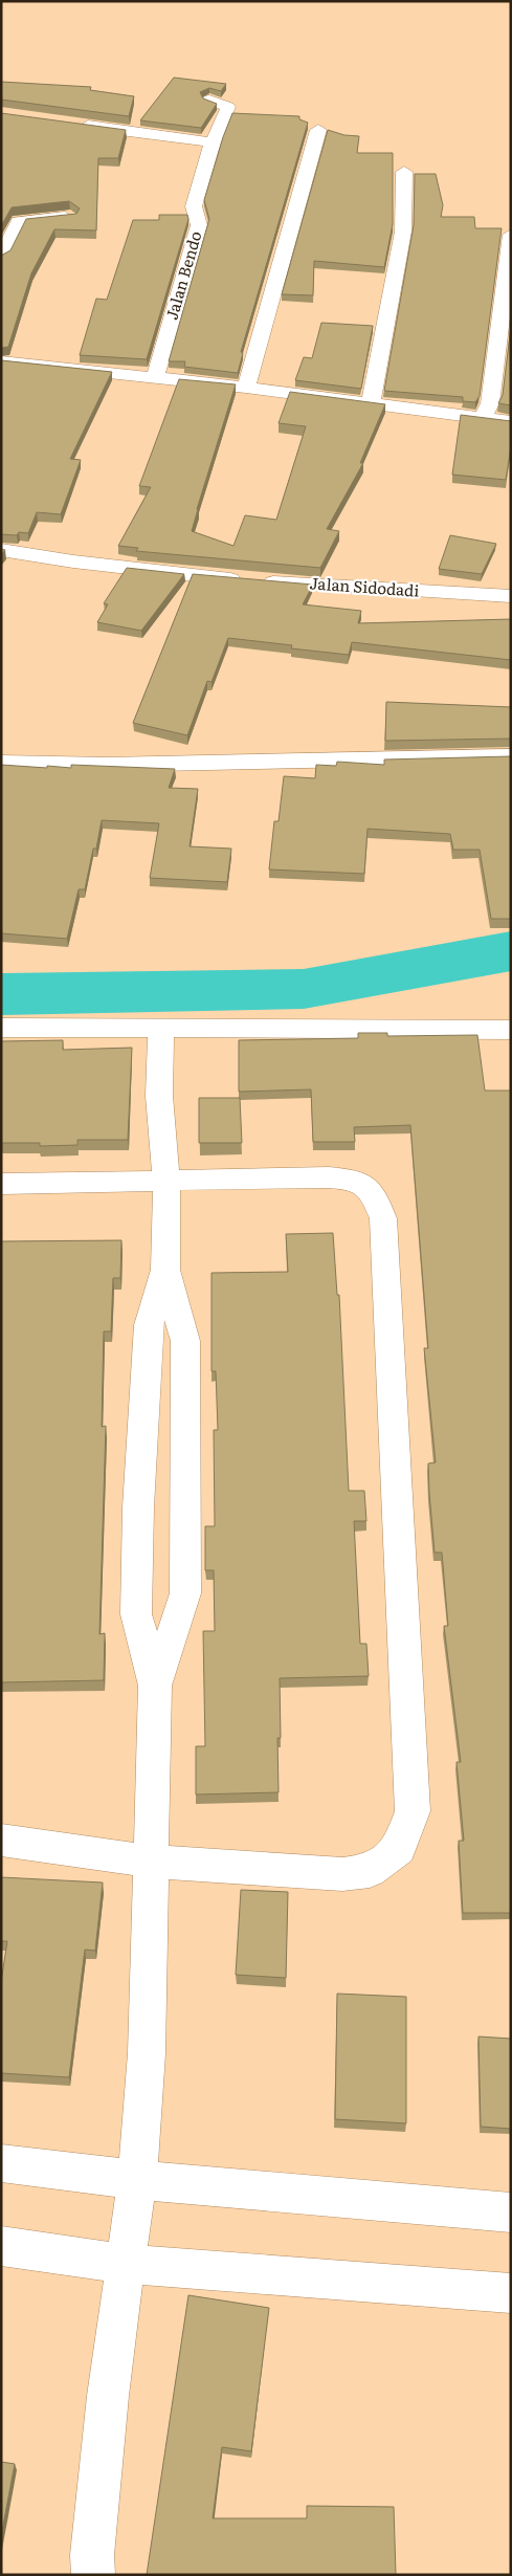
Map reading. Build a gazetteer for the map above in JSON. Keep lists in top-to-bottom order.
{
  "streets": {
    "street": ["Jalan Bendo", "Jalan Sidodadi"]
  }
}
